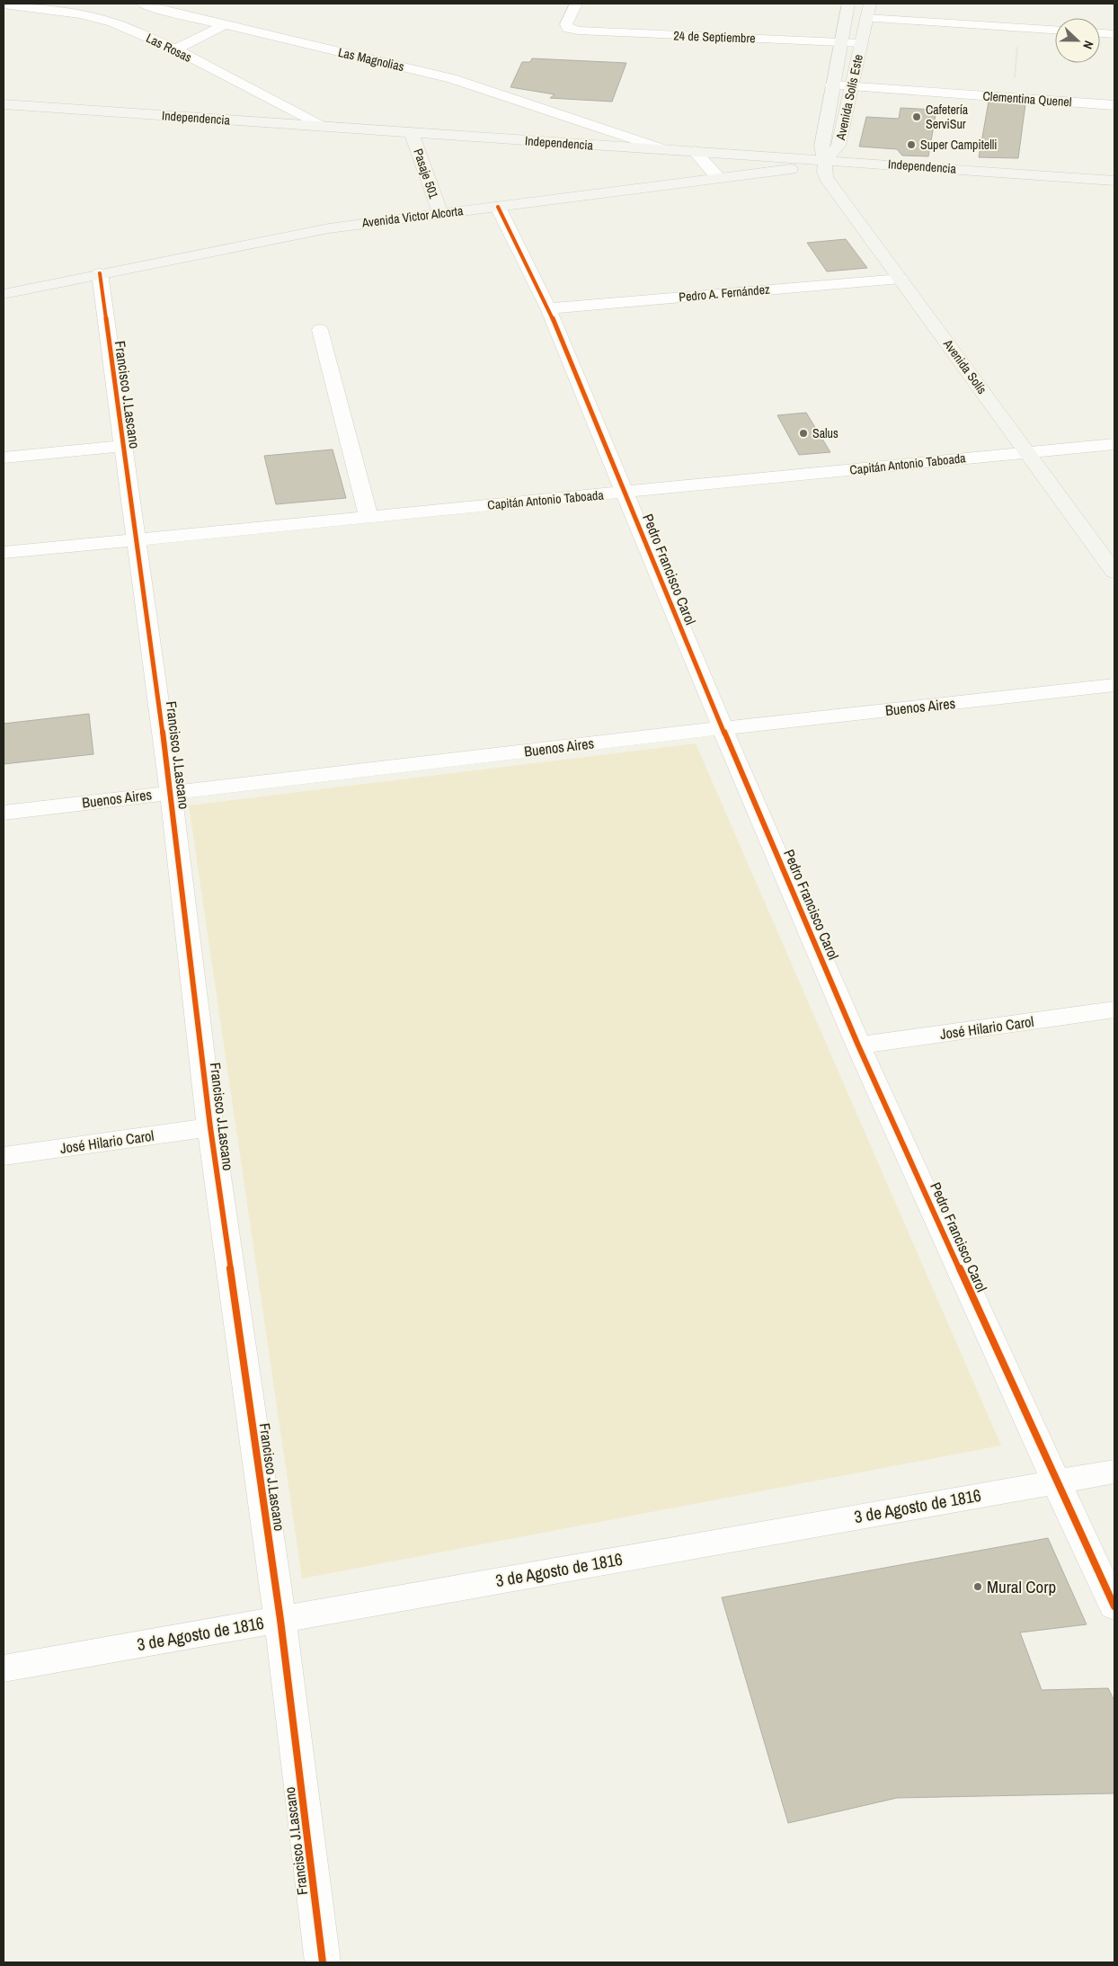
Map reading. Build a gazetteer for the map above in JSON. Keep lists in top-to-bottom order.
{
  "streets": {
    "main road": [
      "Avenida Solís Este",
      "Independencia",
      "Pasaje 501",
      "Avenida Victor Alcorta",
      "Avenida Solís"
    ],
    "street": [
      "24 de Septiembre",
      "Las Rosas",
      "Las Magnolias",
      "Clementina Quenel",
      "Pedro A. Fernández",
      "Francisco J.Lascano",
      "Capitán Antonio Taboada",
      "Pedro Francisco Carol",
      "Buenos Aires",
      "José Hilario Carol",
      "3 de Agosto de 1816"
    ]
  },
  "crossings": [
    ["24 de Septiembre", "Avenida Solís Este"],
    ["Las Rosas", "Independencia"],
    ["Las Magnolias", "Independencia"],
    ["Avenida Solís Este", "Clementina Quenel"],
    ["Avenida Solís Este", "Independencia"],
    ["Avenida Solís Este", "Avenida Victor Alcorta"],
    ["Avenida Solís Este", "Avenida Solís"],
    ["Independencia", "Pasaje 501"],
    ["Independencia", "Avenida Victor Alcorta"],
    ["Independencia", "Avenida Solís"],
    ["Pasaje 501", "Avenida Victor Alcorta"],
    ["Avenida Victor Alcorta", "Avenida Solís"],
    ["Avenida Victor Alcorta", "Francisco J.Lascano"],
    ["Avenida Victor Alcorta", "Pedro Francisco Carol"],
    ["Pedro A. Fernández", "Avenida Solís"],
    ["Pedro A. Fernández", "Pedro Francisco Carol"],
    ["Avenida Solís", "Capitán Antonio Taboada"],
    ["Francisco J.Lascano", "Capitán Antonio Taboada"],
    ["Francisco J.Lascano", "Buenos Aires"],
    ["Francisco J.Lascano", "José Hilario Carol"],
    ["Francisco J.Lascano", "3 de Agosto de 1816"],
    ["Capitán Antonio Taboada", "Pedro Francisco Carol"],
    ["Pedro Francisco Carol", "Buenos Aires"],
    ["Pedro Francisco Carol", "José Hilario Carol"],
    ["Pedro Francisco Carol", "3 de Agosto de 1816"]
  ],
  "places": [
    "Cafetería ServiSur",
    "Super Campitelli",
    "Salus",
    "Mural Corp"
  ],
  "north": "right"
}
